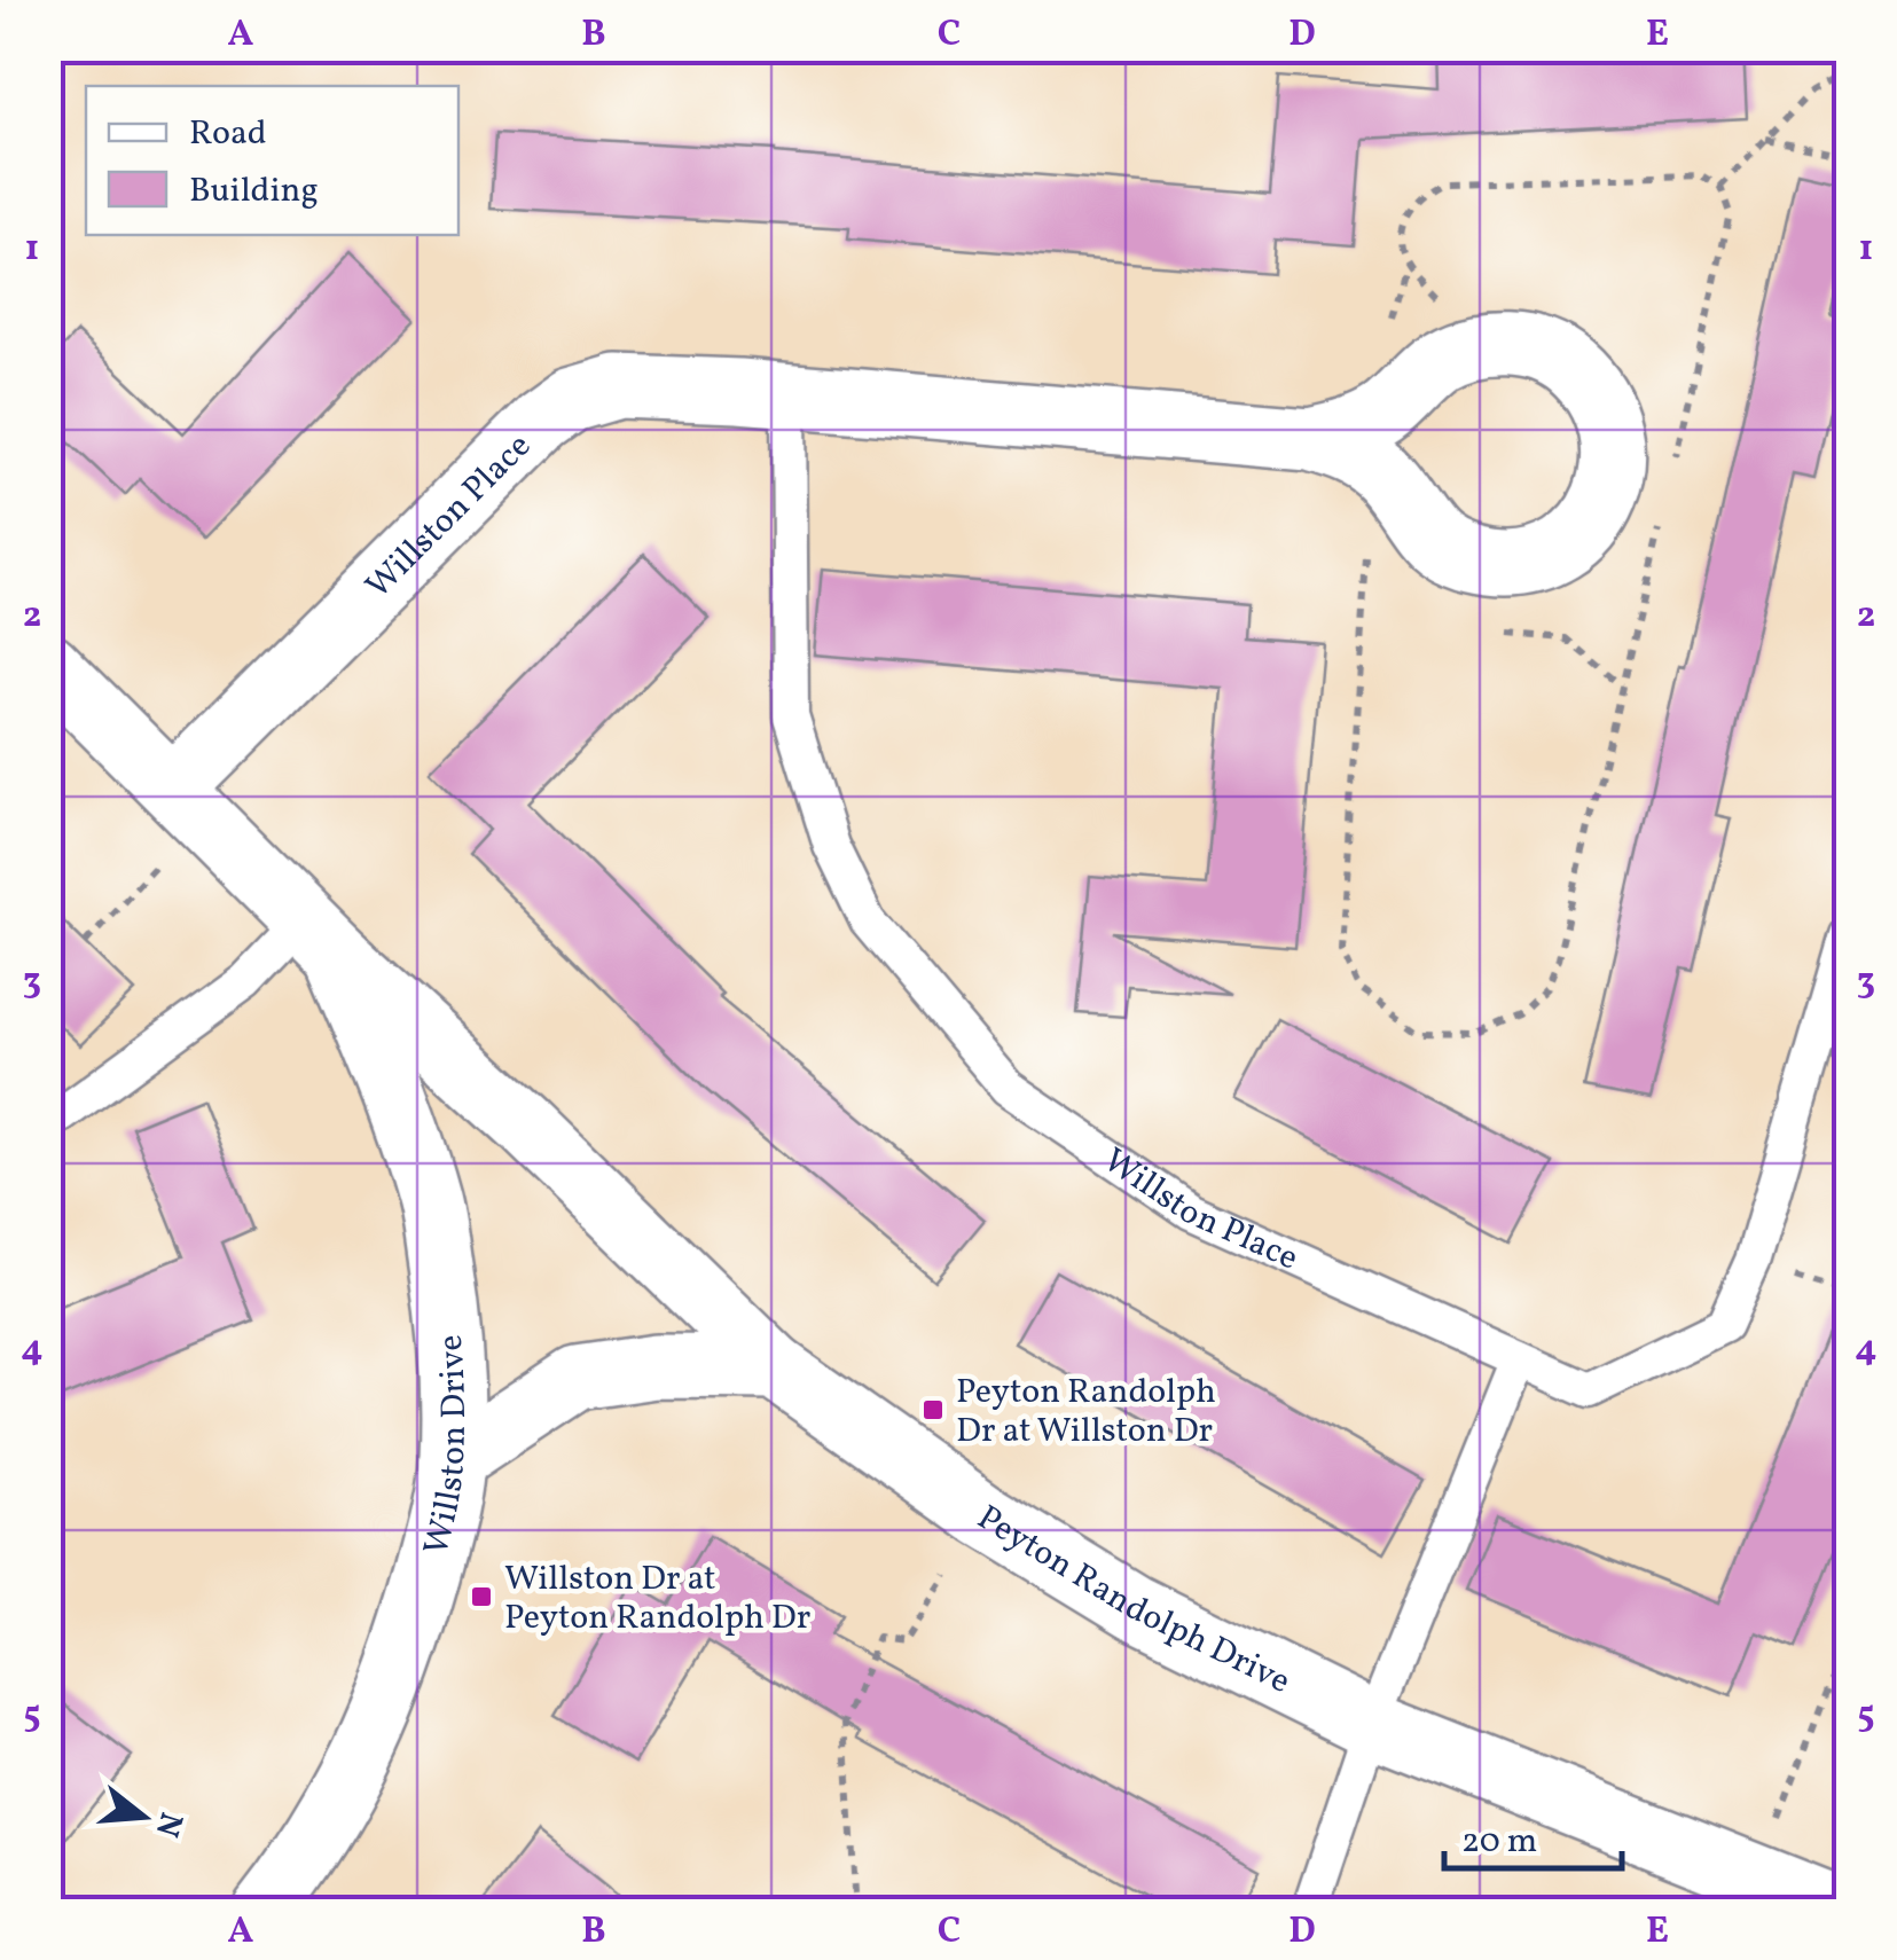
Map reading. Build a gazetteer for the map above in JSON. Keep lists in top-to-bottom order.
{
  "streets": {
    "street": ["Willston Place", "Willston Drive", "Peyton Randolph Drive"]
  },
  "crossings": [
    ["Willston Drive", "Peyton Randolph Drive"]
  ],
  "places": {
    "transit": ["Peyton Randolph Dr at Willston Dr", "Willston Dr at Peyton Randolph Dr"]
  },
  "legend": ["Road", "Building"],
  "scale_bar": "20 m",
  "north": "right",
  "grid": {
    "columns": [
      "A",
      "B",
      "C",
      "D",
      "E"
    ],
    "rows": [
      "1",
      "2",
      "3",
      "4",
      "5"
    ]
  }
}
